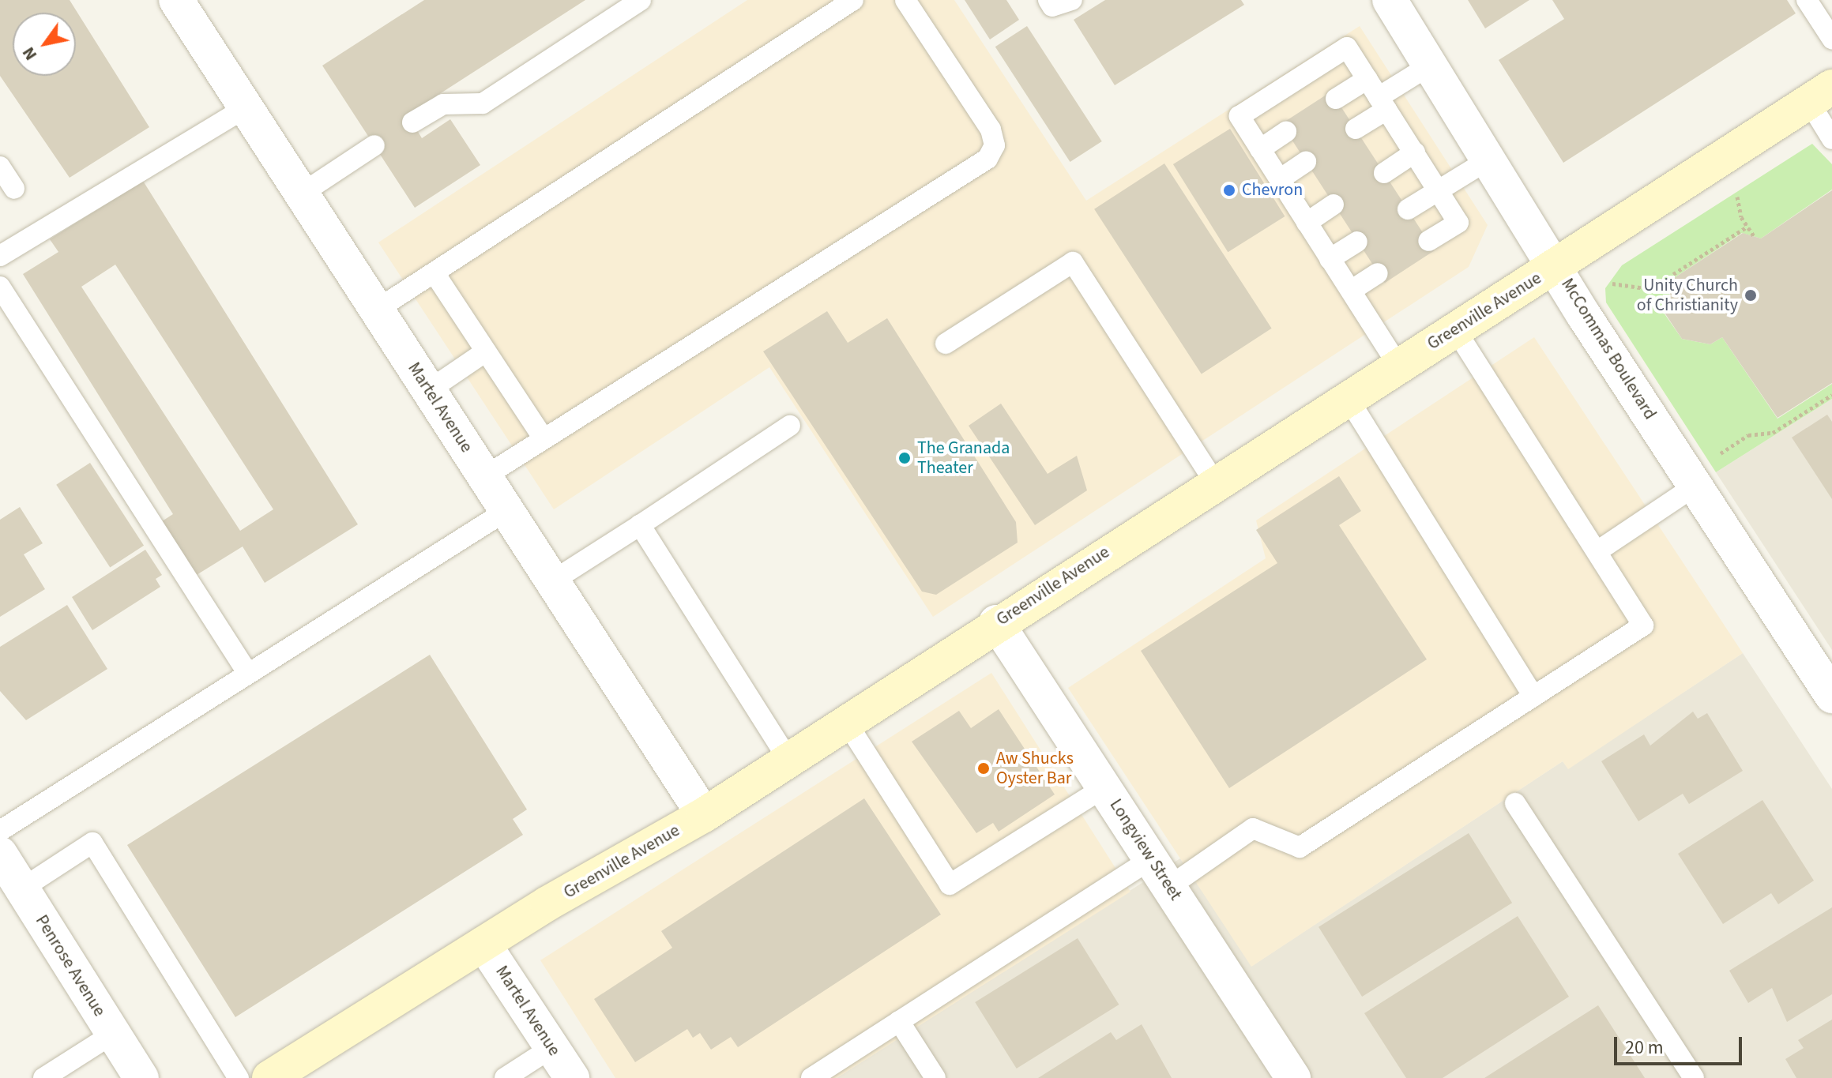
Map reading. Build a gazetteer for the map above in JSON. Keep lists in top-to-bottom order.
{
  "streets": {
    "main road": ["Greenville Avenue"],
    "street": [
      "McCommas Boulevard",
      "Martel Avenue",
      "Longview Street",
      "Penrose Avenue"
    ]
  },
  "crossings": [
    ["Greenville Avenue", "McCommas Boulevard"],
    ["Greenville Avenue", "Martel Avenue"],
    ["Greenville Avenue", "Longview Street"]
  ],
  "places": [
    "Chevron",
    "Unity Church of Christianity",
    "The Granada Theater",
    "Aw Shucks Oyster Bar"
  ],
  "scale_bar": "20 m",
  "north": "bottom left"
}
